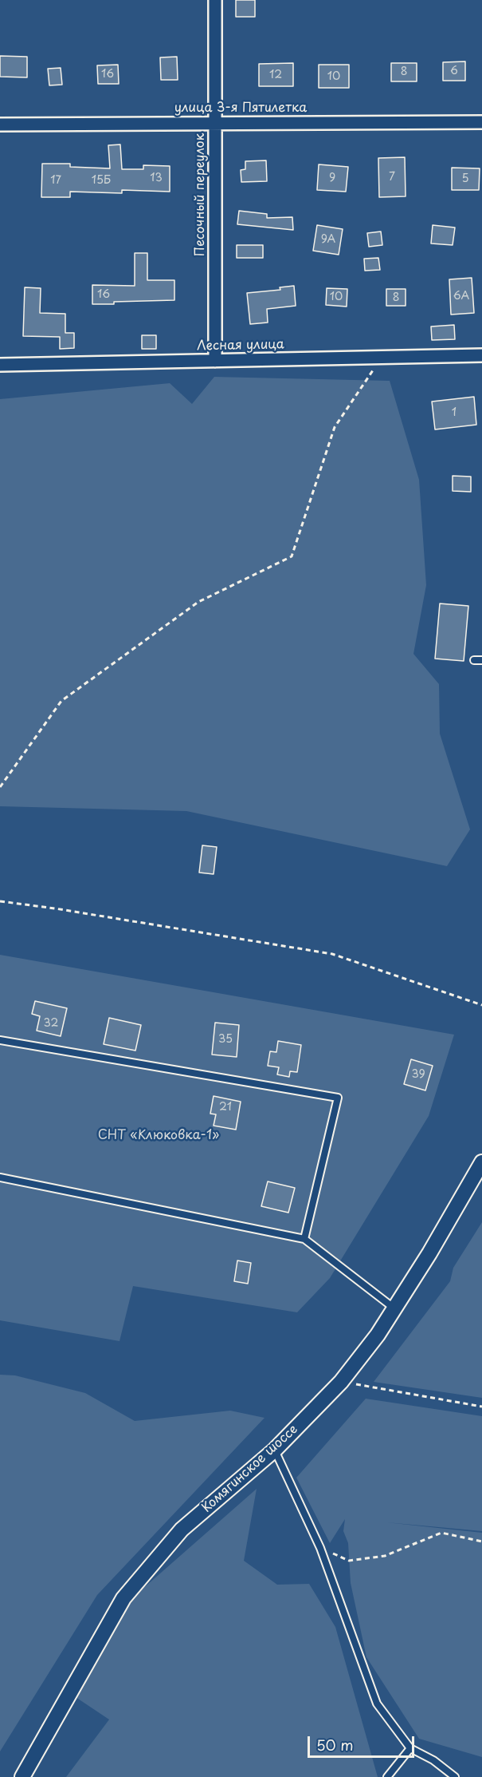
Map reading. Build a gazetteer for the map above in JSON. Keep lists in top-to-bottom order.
{
  "streets": {
    "street": [
      "улица 3-я Пятилетка",
      "Песочный переулок",
      "Лесная улица",
      "Комягинское шоссе"
    ]
  },
  "crossings": [
    ["улица 3-я Пятилетка", "Песочный переулок"],
    ["Песочный переулок", "Лесная улица"]
  ],
  "parks": ["СНТ «Клюковка-1»"],
  "house_numbers": [
    "6",
    "8",
    "16",
    "12",
    "10",
    "7",
    "13",
    "9",
    "5",
    "17",
    "15Б",
    "9А",
    "16",
    "6А",
    "10",
    "8",
    "1",
    "32",
    "35",
    "39",
    "21"
  ],
  "scale_bar": "50 m"
}
